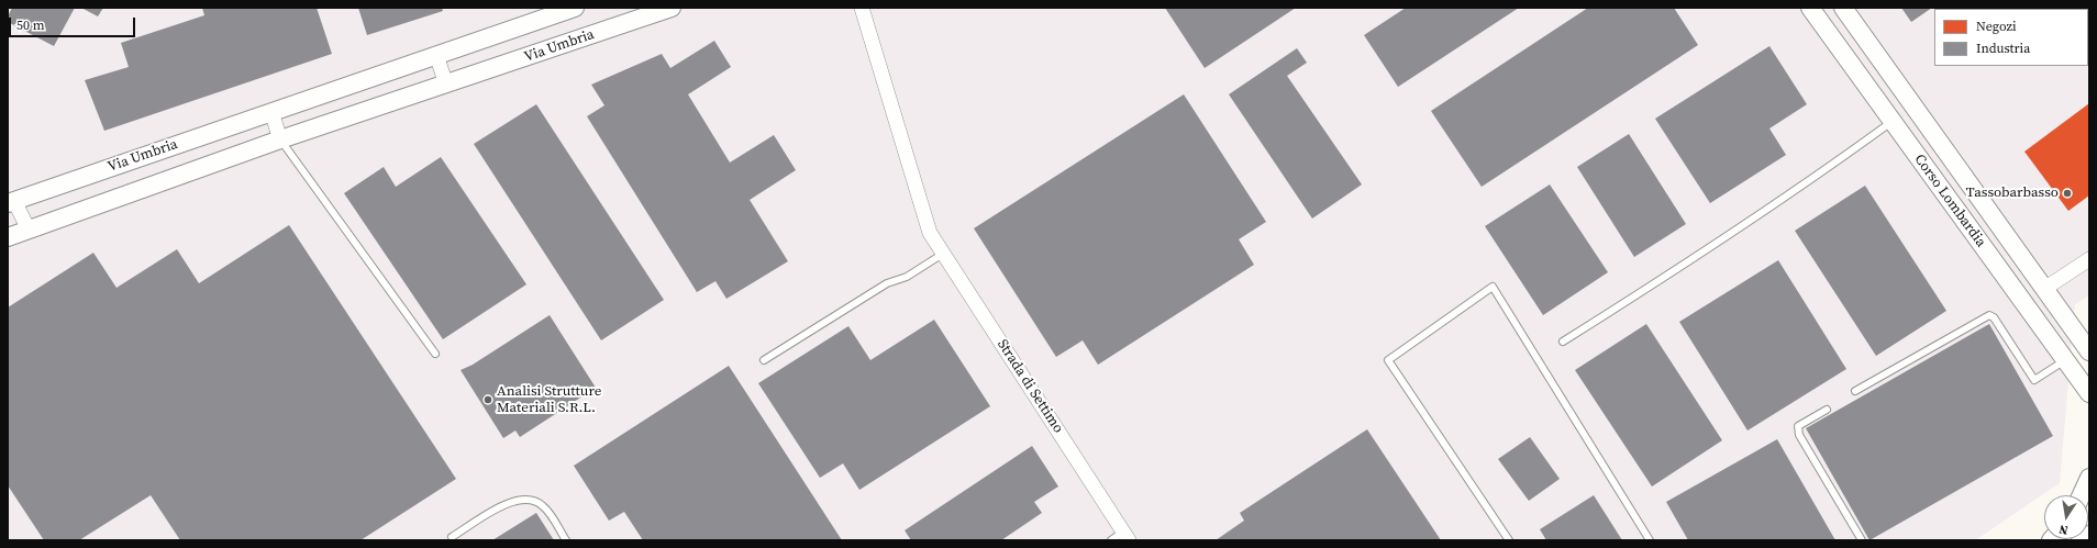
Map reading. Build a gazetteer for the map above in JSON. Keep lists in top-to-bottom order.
{
  "streets": {
    "street": ["Via Umbria", "Corso Lombardia", "Strada di Settimo"]
  },
  "places": ["Tassobarbasso", "Analisi Strutture Materiali S.R.L."],
  "legend": ["Negozi", "Industria"],
  "scale_bar": "50 m",
  "north": "bottom"
}
